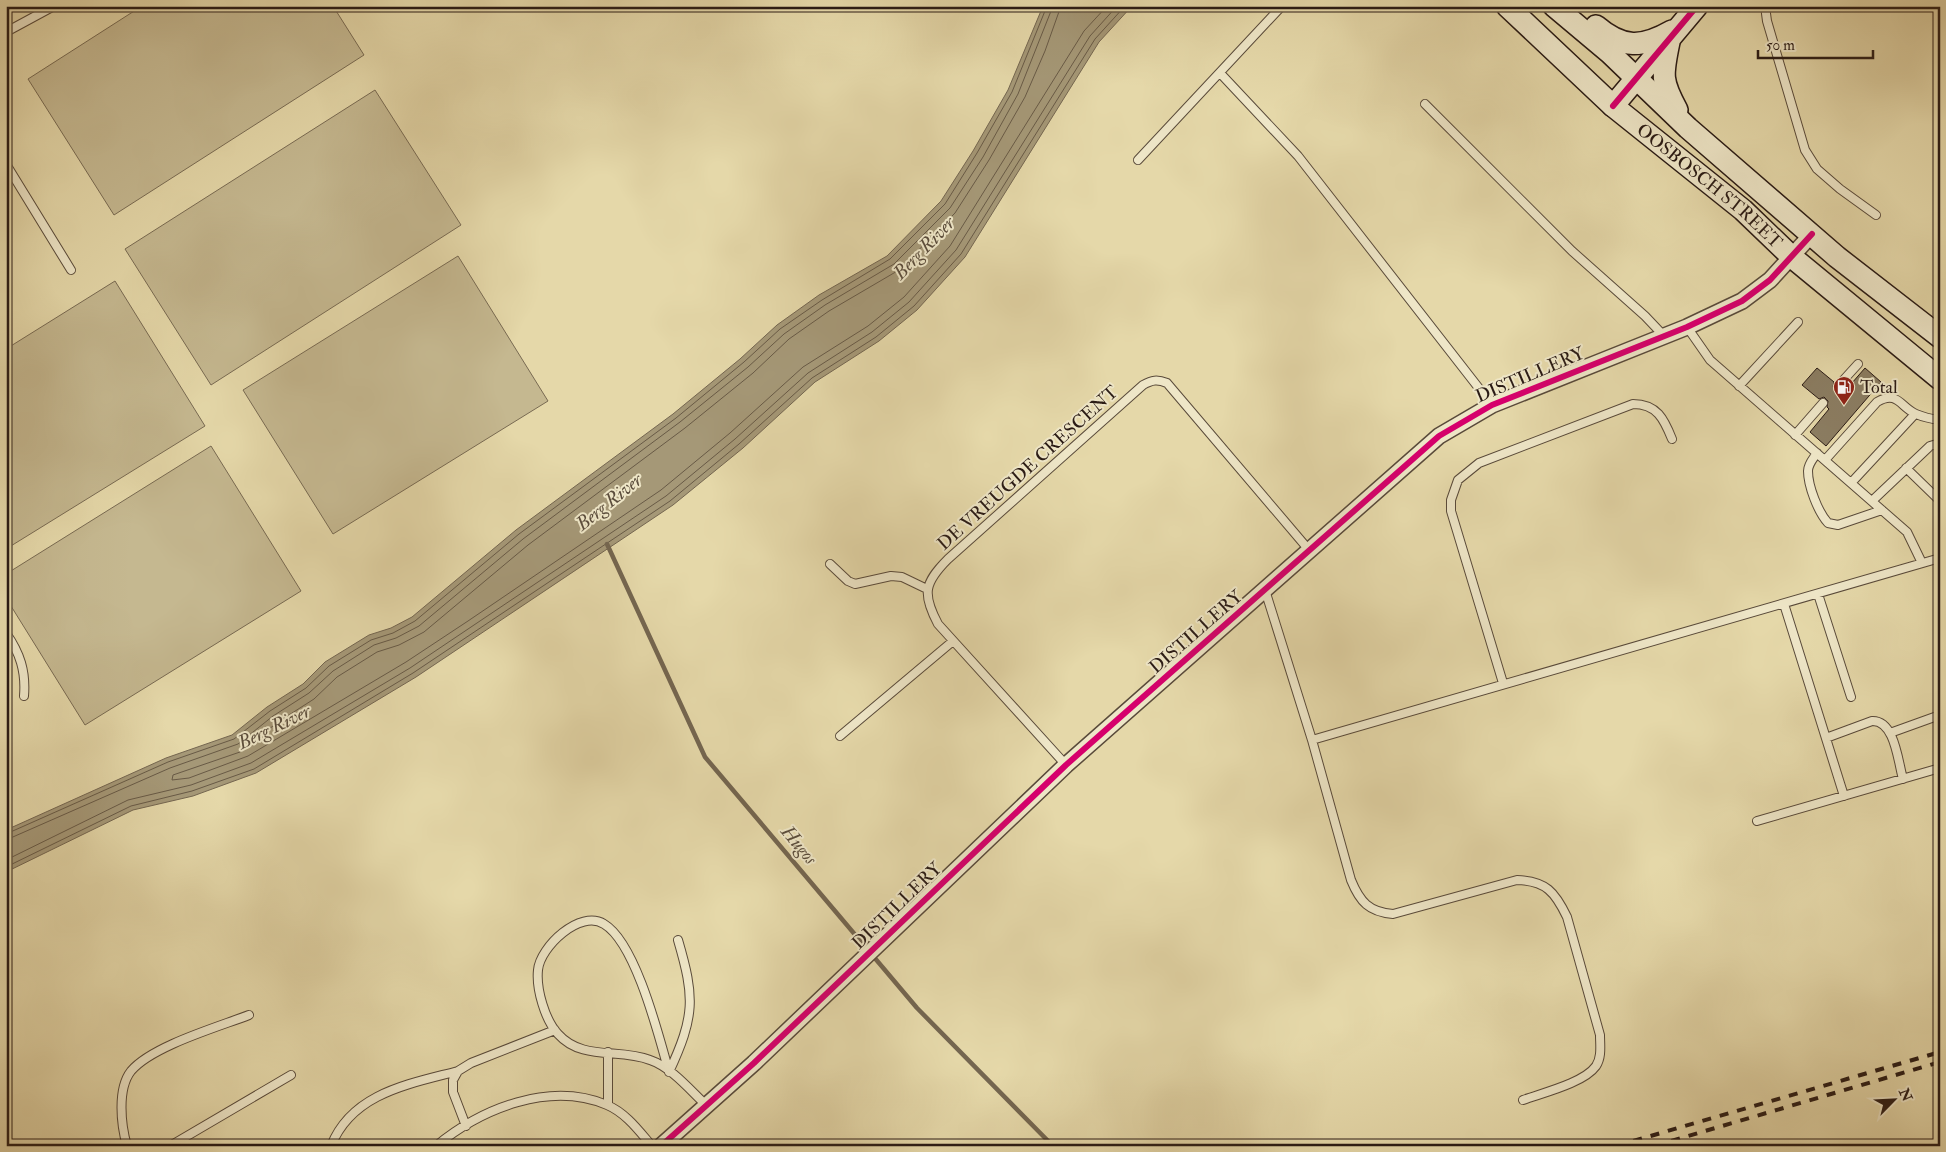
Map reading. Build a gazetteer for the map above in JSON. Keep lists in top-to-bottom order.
{
  "streets": {
    "main road": ["OOSBOSCH STREET"],
    "street": ["DISTILLERY"],
    "lane": ["DE VREUGDE CRESCENT"]
  },
  "crossings": [
    ["OOSBOSCH STREET", "DISTILLERY"],
    ["DISTILLERY", "DE VREUGDE CRESCENT"]
  ],
  "water": ["Berg River", "Hugos"],
  "places": {
    "fuel station": ["Total"]
  },
  "scale_bar": "50 m",
  "north": "top right"
}
